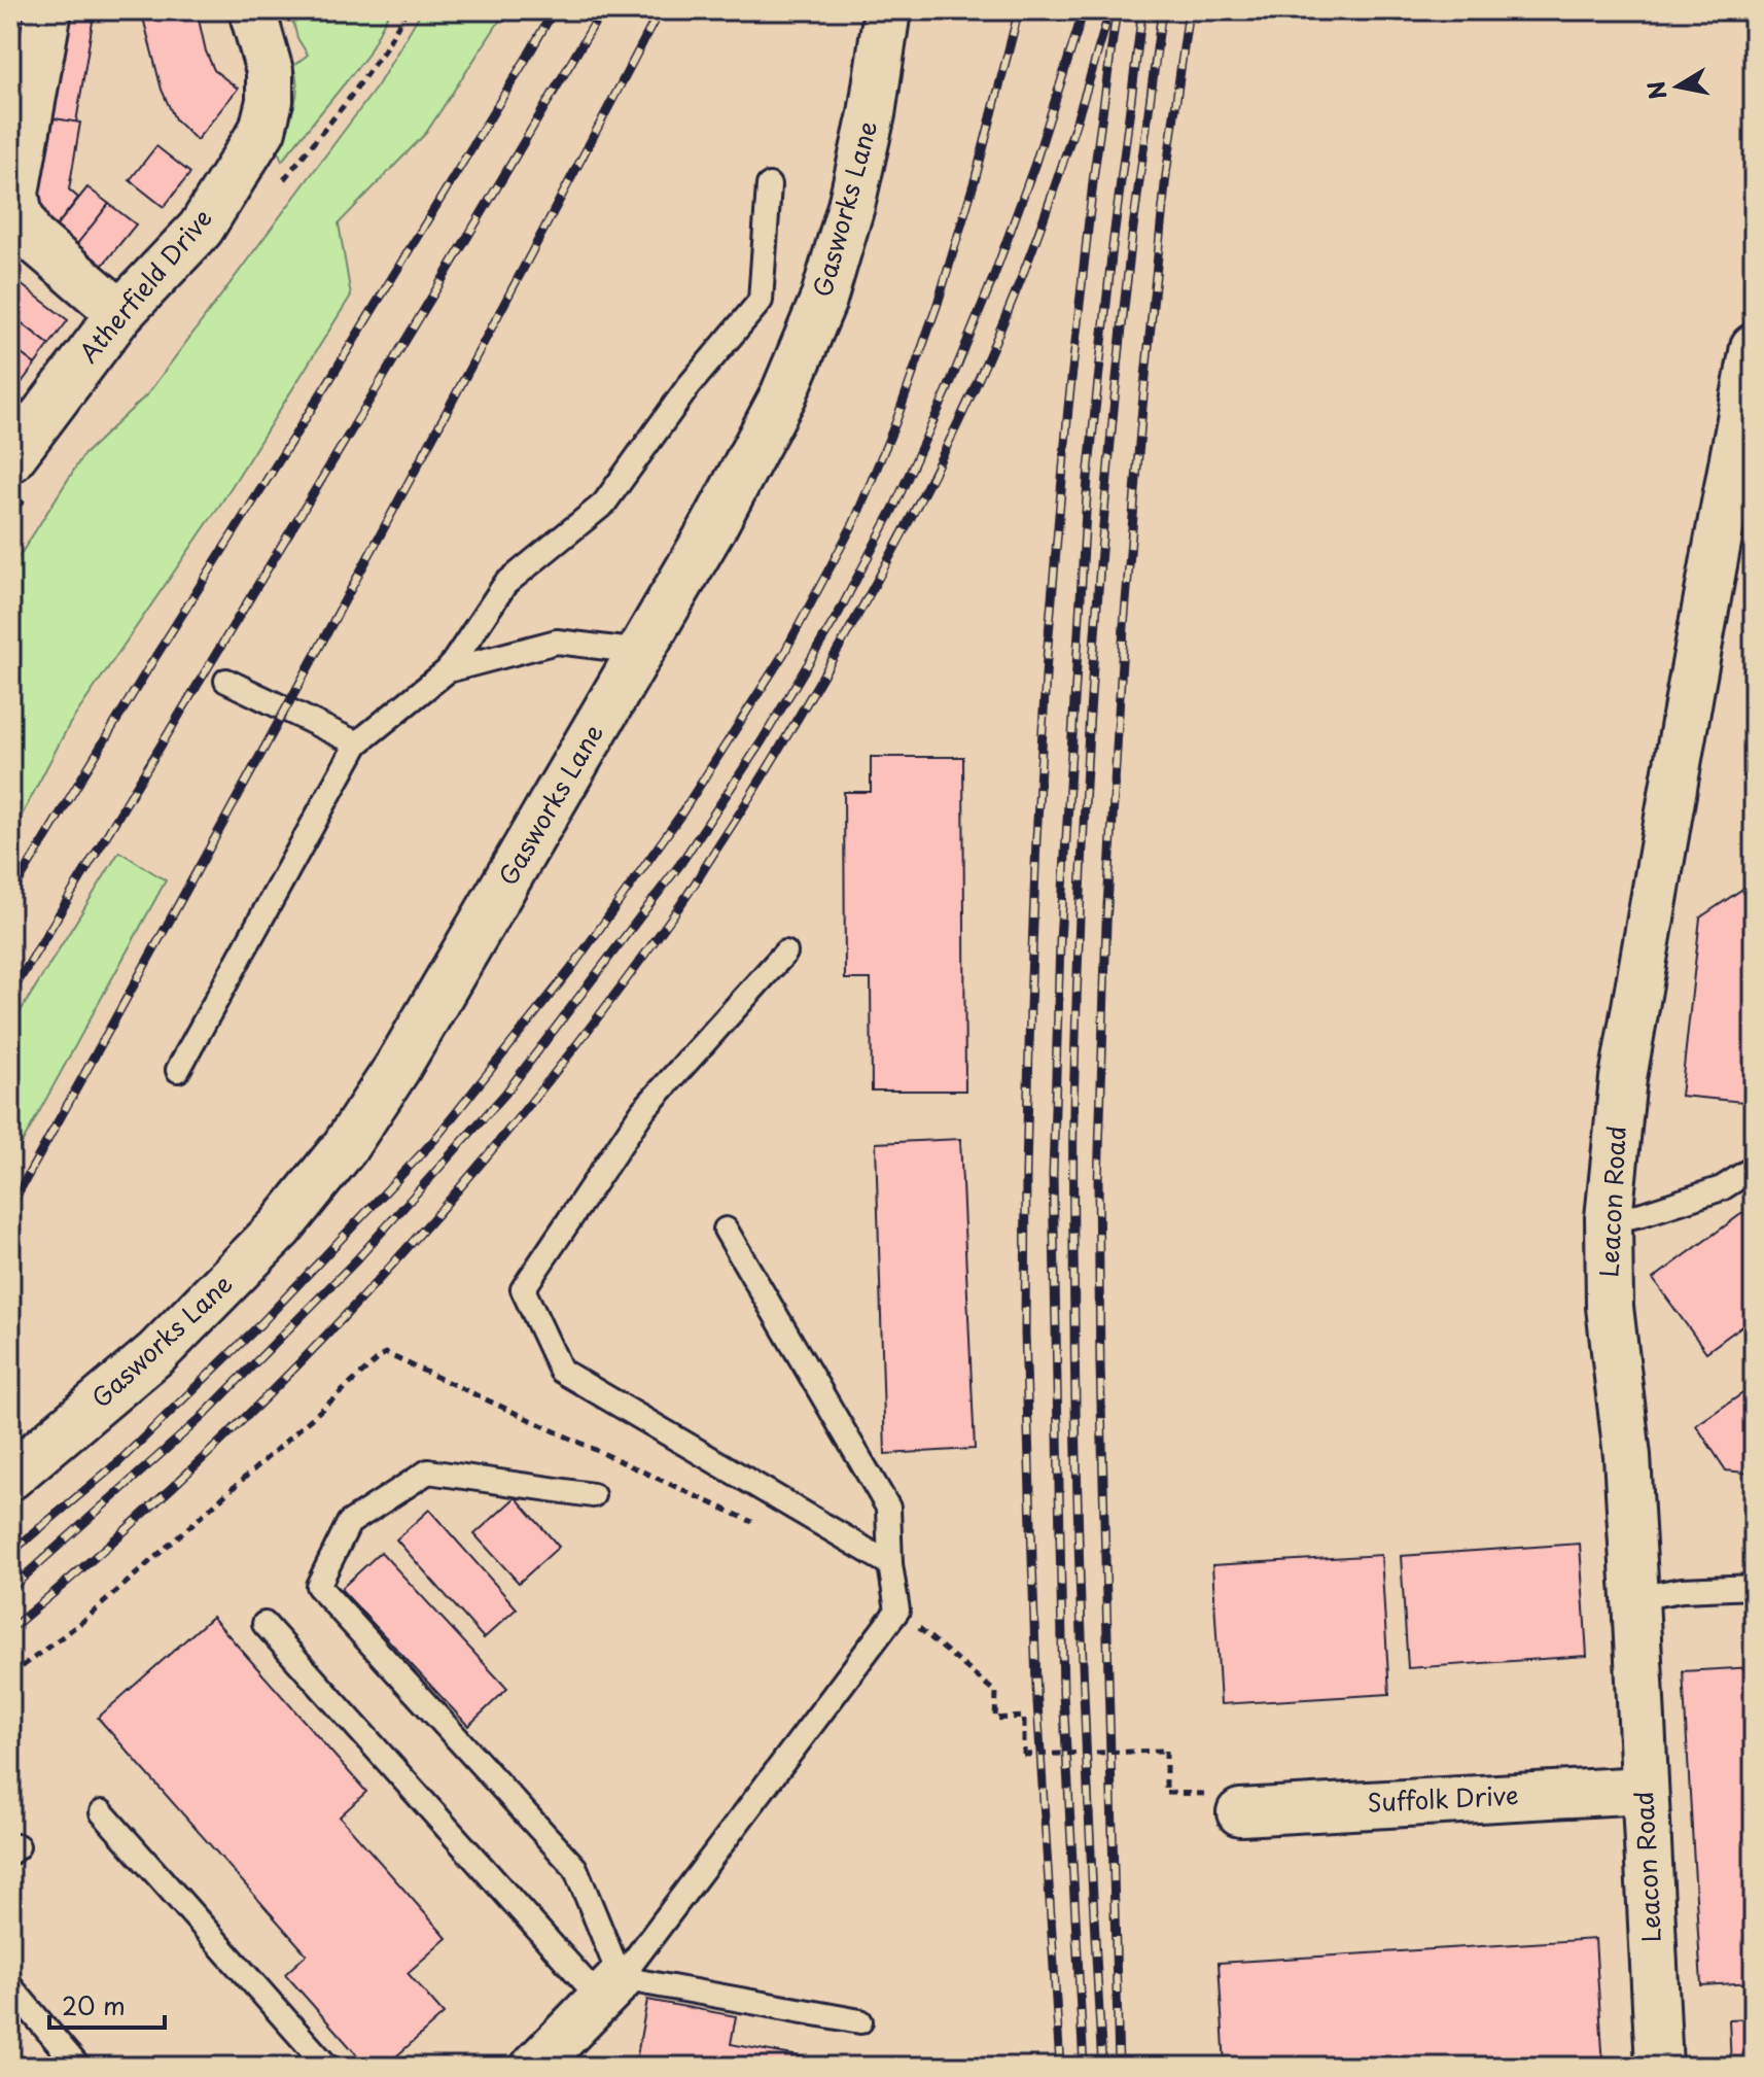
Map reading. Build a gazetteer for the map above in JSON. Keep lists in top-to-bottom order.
{
  "streets": {
    "street": [
      "Gasworks Lane",
      "Atherfield Drive",
      "Leacon Road",
      "Suffolk Drive"
    ]
  },
  "crossings": [
    ["Leacon Road", "Suffolk Drive"]
  ],
  "scale_bar": "20 m",
  "north": "left"
}
